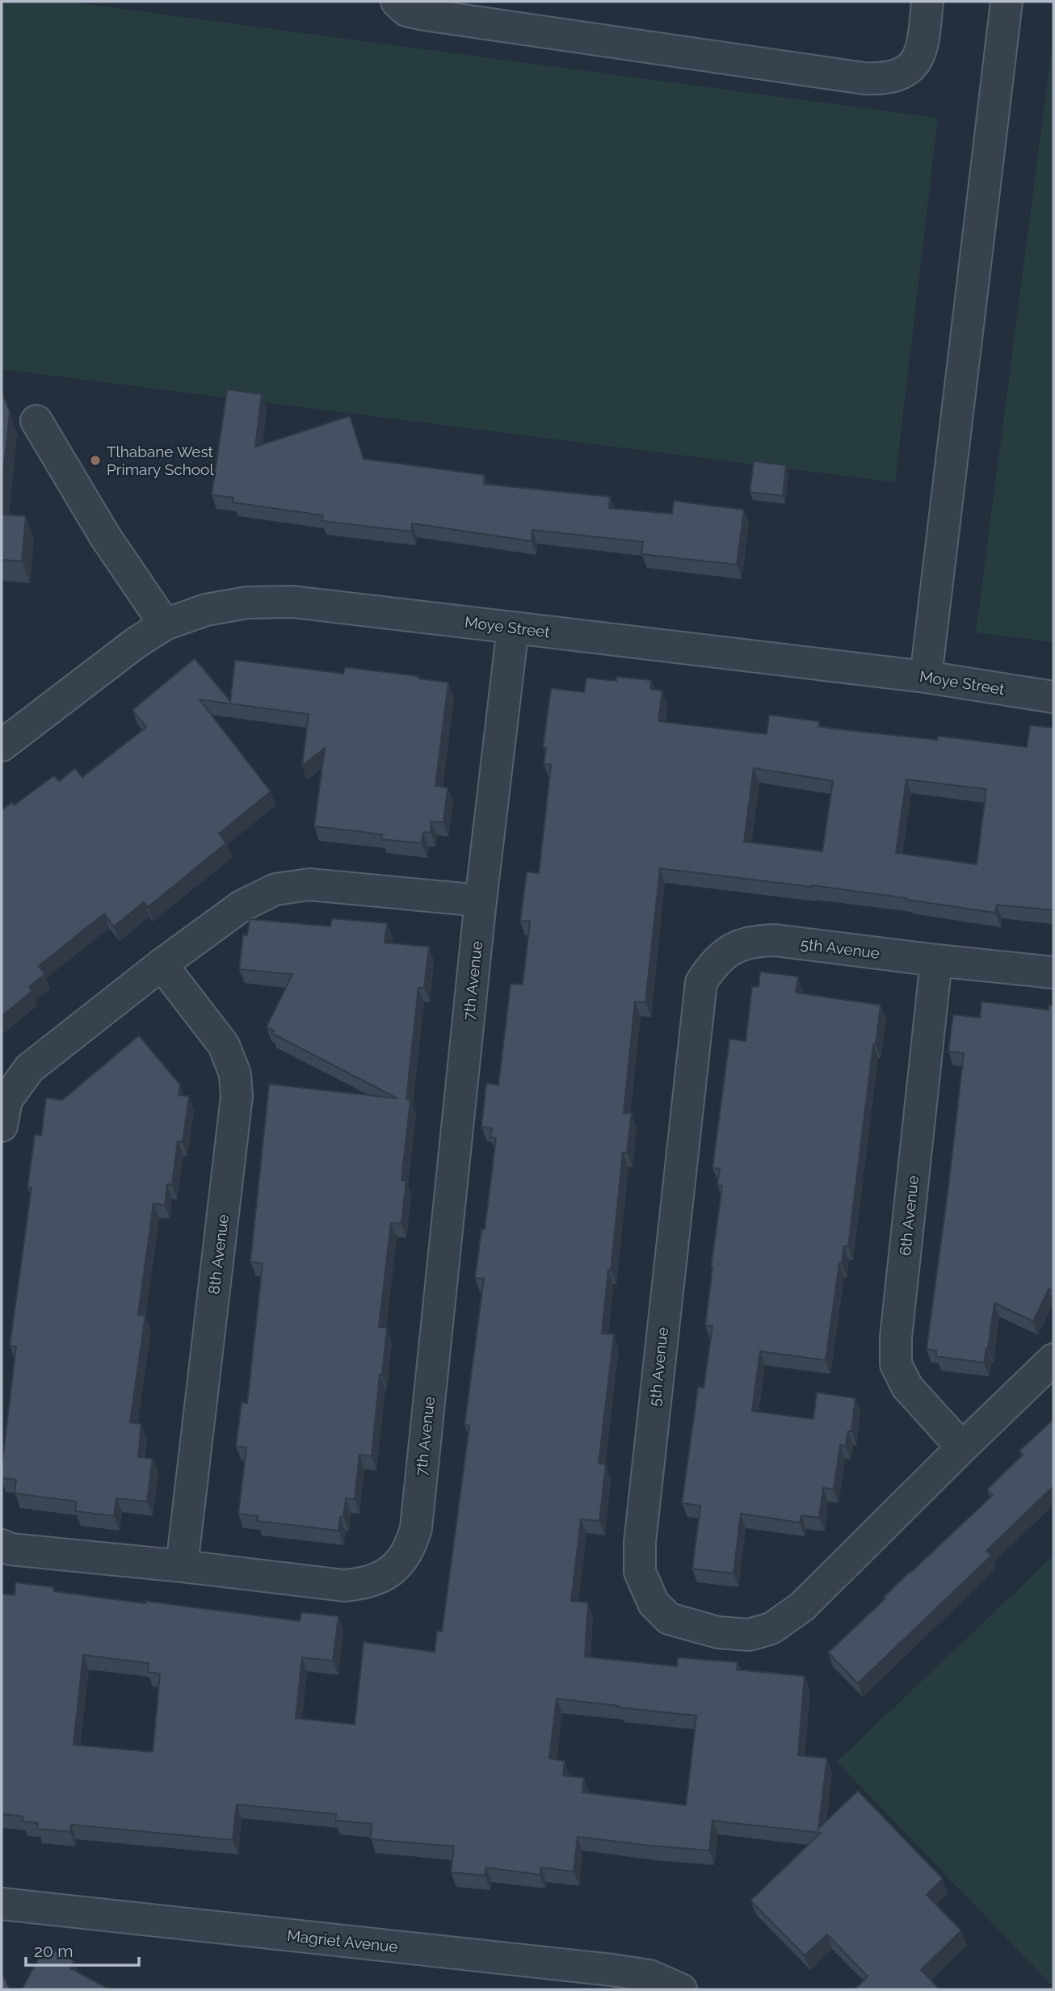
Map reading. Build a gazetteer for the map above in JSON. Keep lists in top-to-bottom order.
{
  "streets": {
    "street": [
      "Moye Street",
      "5th Avenue",
      "7th Avenue",
      "6th Avenue",
      "8th Avenue",
      "Magriet Avenue"
    ]
  },
  "crossings": [
    ["Moye Street", "7th Avenue"],
    ["5th Avenue", "6th Avenue"],
    ["7th Avenue", "8th Avenue"]
  ],
  "places": ["Tlhabane West Primary School"],
  "scale_bar": "20 m"
}
